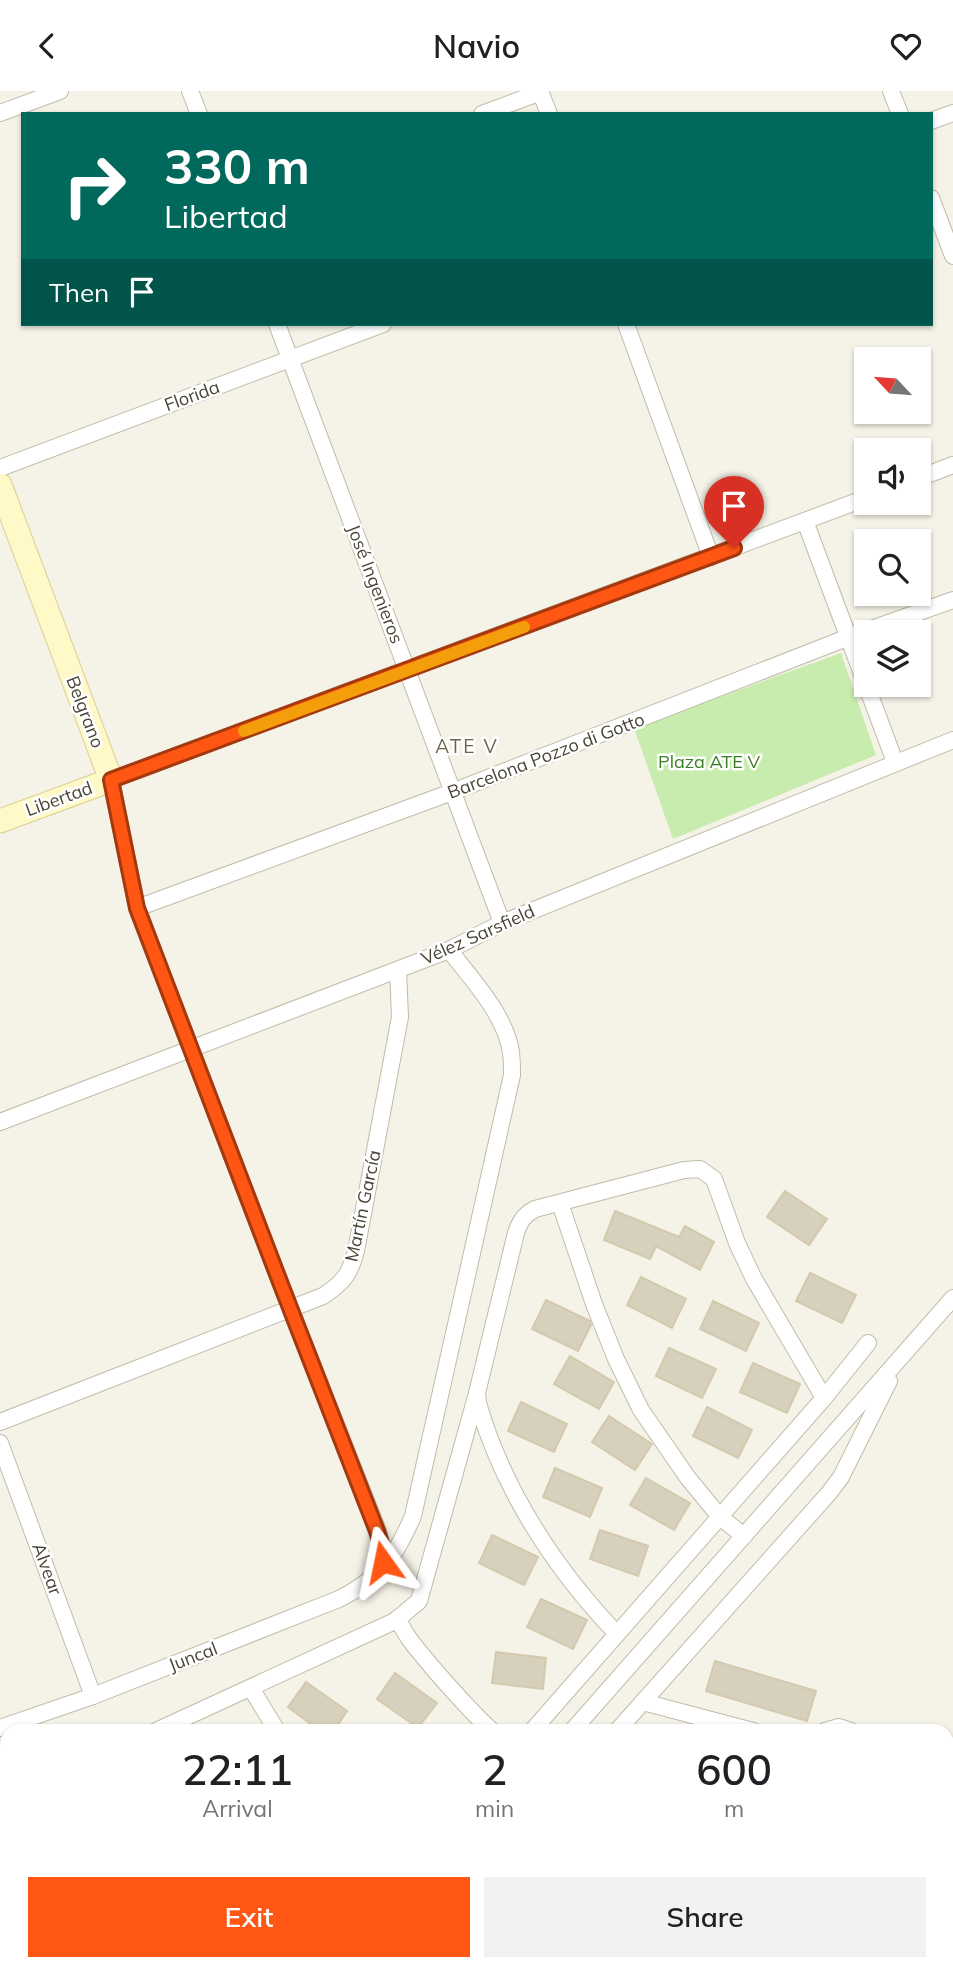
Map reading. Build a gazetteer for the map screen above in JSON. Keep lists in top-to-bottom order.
{
  "streets": {
    "main road": ["Belgrano", "Libertad"],
    "street": [
      "Florida",
      "José Ingenieros",
      "Barcelona Pozzo di Gotto",
      "Vélez Sarsfield",
      "Martín García",
      "Alvear",
      "Juncal"
    ]
  },
  "crossings": [
    ["Florida", "José Ingenieros"],
    ["José Ingenieros", "Barcelona Pozzo di Gotto"],
    ["José Ingenieros", "Libertad"],
    ["José Ingenieros", "Vélez Sarsfield"],
    ["Belgrano", "Barcelona Pozzo di Gotto"],
    ["Belgrano", "Libertad"],
    ["Belgrano", "Vélez Sarsfield"],
    ["Belgrano", "Martín García"],
    ["Belgrano", "Juncal"],
    ["Vélez Sarsfield", "Martín García"],
    ["Vélez Sarsfield", "Juncal"],
    ["Alvear", "Juncal"]
  ],
  "districts": ["ATE V"],
  "parks": ["Plaza ATE V"],
  "north": "top left",
  "page": {
    "header": "Navio",
    "turn": ["330 m", "Libertad"],
    "then": "Then",
    "eta": [
      "22:11",
      "Arrival",
      "2",
      "min",
      "600",
      "m"
    ],
    "buttons": ["Exit", "Share"]
  }
}
